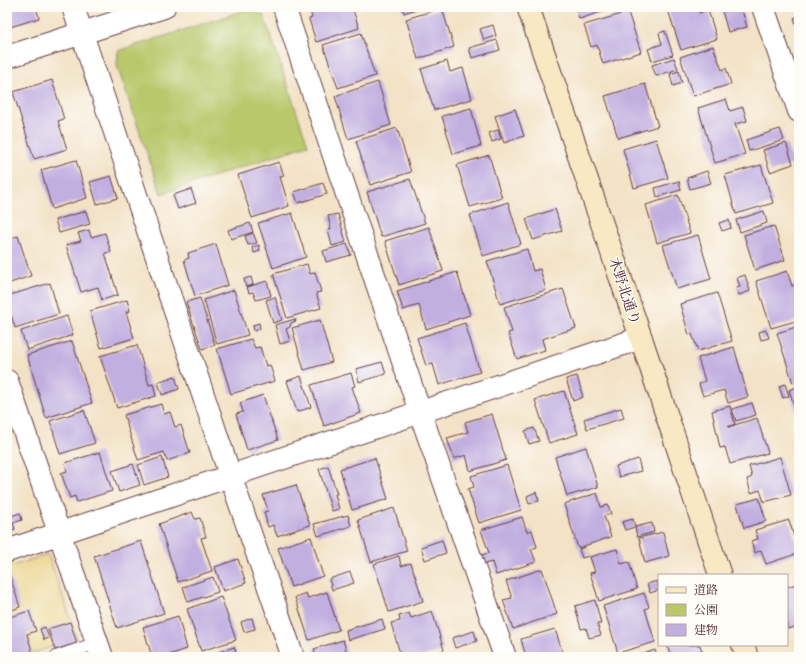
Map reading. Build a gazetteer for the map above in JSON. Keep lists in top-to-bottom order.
{
  "streets": {
    "street": ["木野北通り"]
  },
  "legend": ["道路", "公園", "建物"]
}
